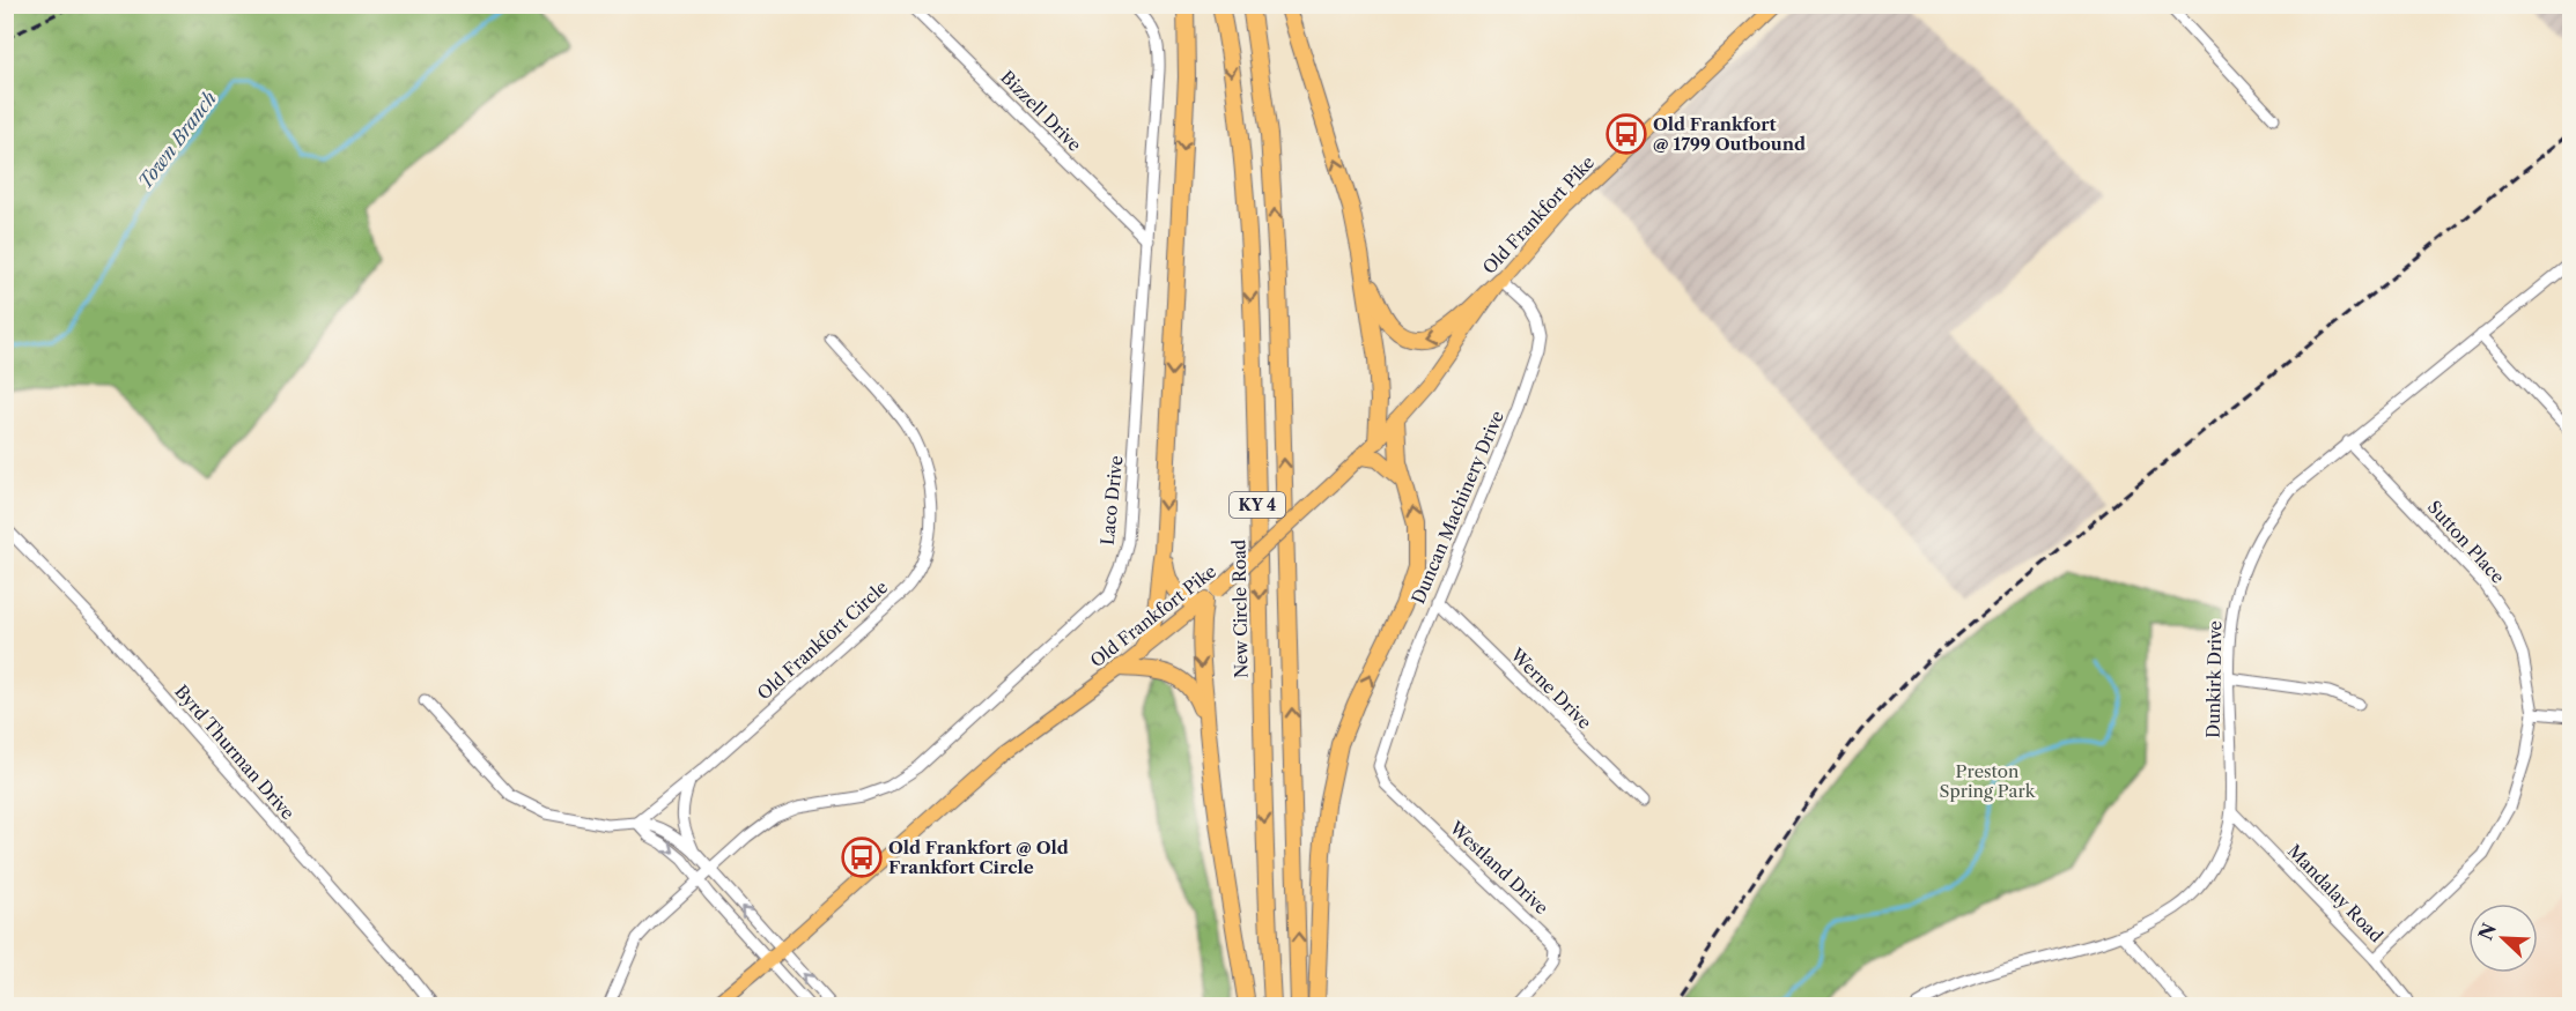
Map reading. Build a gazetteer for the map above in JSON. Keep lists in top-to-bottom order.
{
  "streets": {
    "highway": ["KY 4", "New Circle Road"],
    "main road": ["Old Frankfort Pike"],
    "street": [
      "Bizzell Drive",
      "Laco Drive",
      "Duncan Machinery Drive",
      "Sutton Place",
      "Old Frankfort Circle",
      "Dunkirk Drive",
      "Werne Drive",
      "Byrd Thurman Drive",
      "Westland Drive",
      "Mandalay Road"
    ]
  },
  "crossings": [
    ["Bizzell Drive", "Laco Drive"],
    ["Old Frankfort Pike", "Duncan Machinery Drive"],
    ["Duncan Machinery Drive", "Werne Drive"],
    ["Duncan Machinery Drive", "Westland Drive"],
    ["Sutton Place", "Dunkirk Drive"],
    ["Sutton Place", "Mandalay Road"],
    ["Dunkirk Drive", "Mandalay Road"]
  ],
  "water": ["Town Branch"],
  "parks": ["Preston Spring Park"],
  "places": {
    "bus stop": ["Old Frankfort @ 1799 Outbound", "Old Frankfort @ Old Frankfort Circle"]
  },
  "north": "top left"
}
